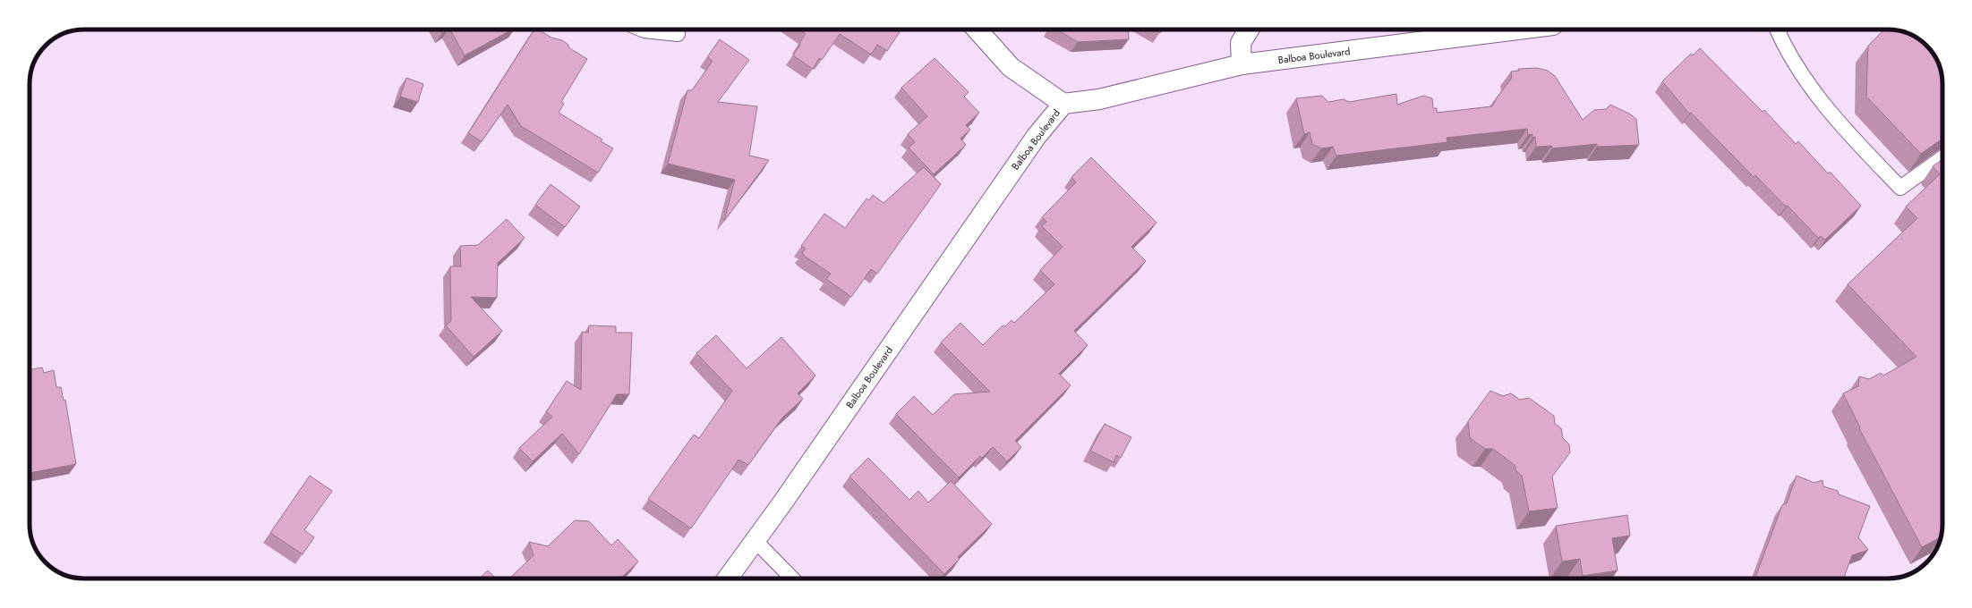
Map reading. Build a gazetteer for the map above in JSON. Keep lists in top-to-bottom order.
{
  "streets": {
    "street": ["Balboa Boulevard"]
  }
}
